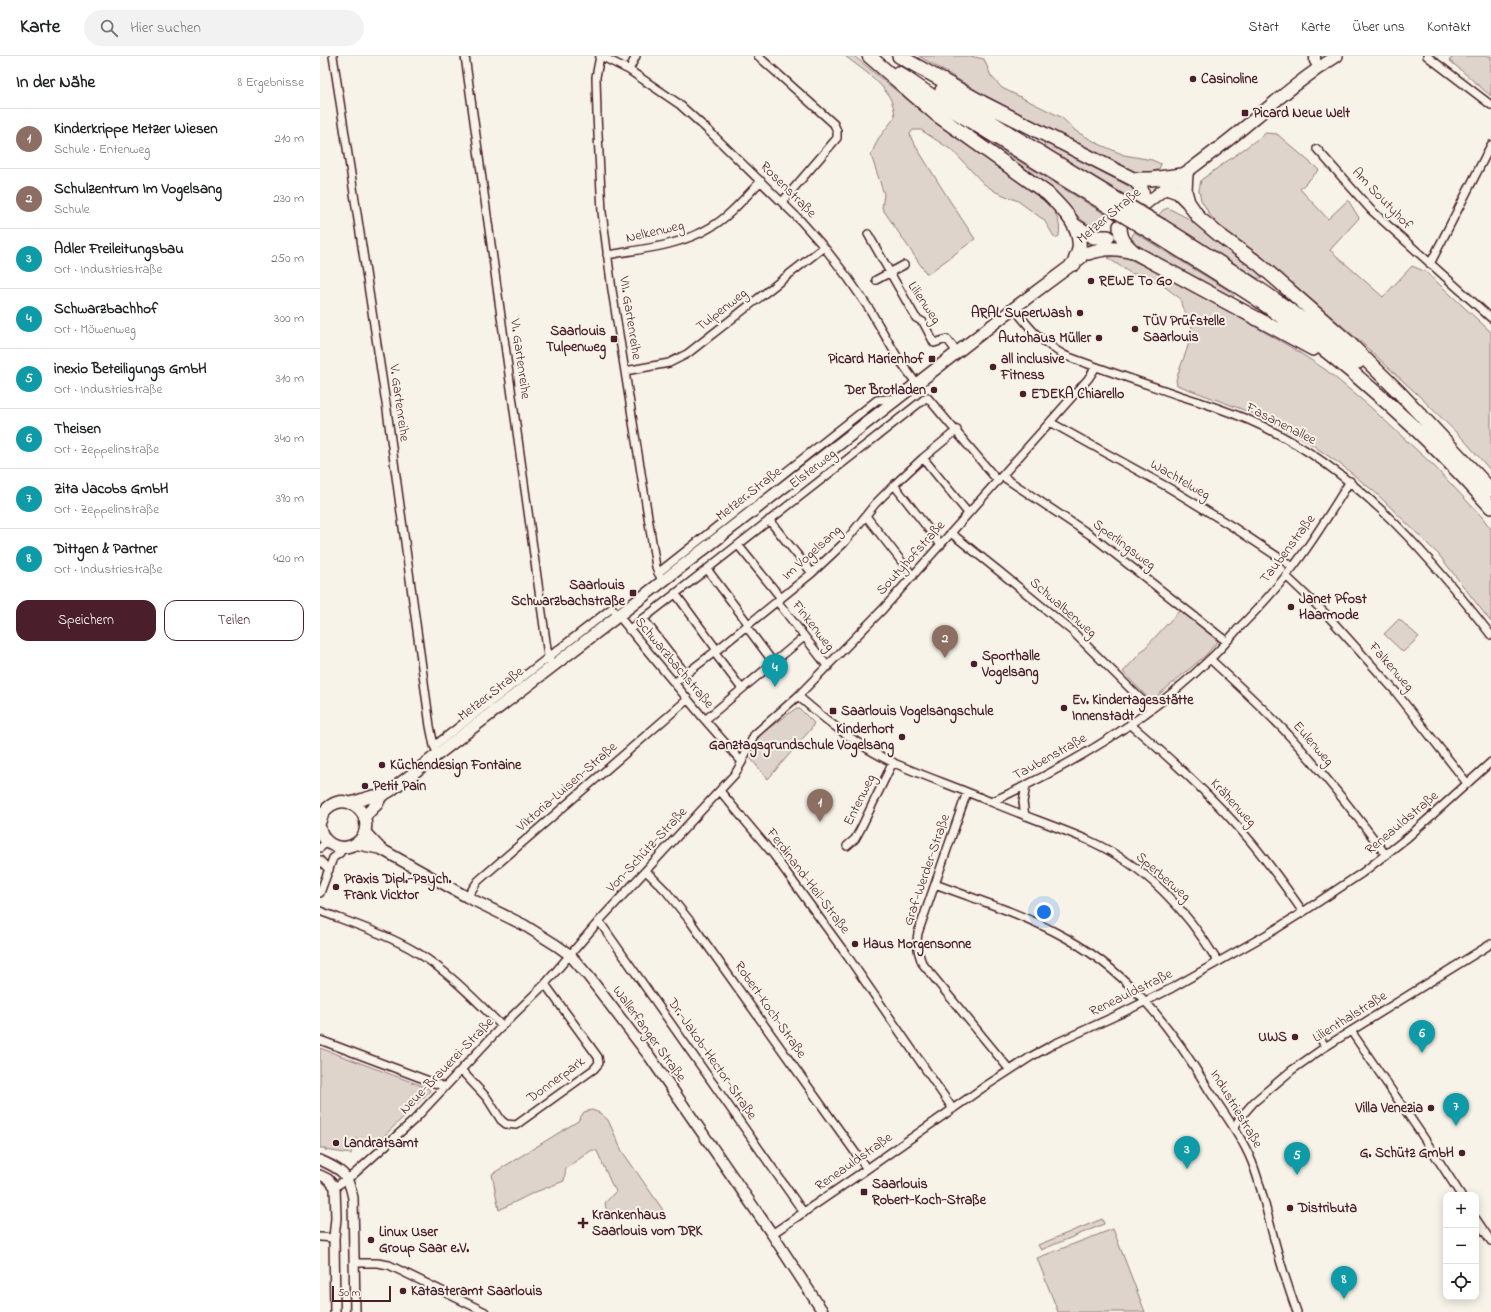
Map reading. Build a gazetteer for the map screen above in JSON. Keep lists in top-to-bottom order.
{
  "streets": {
    "main road": ["Metzer Straße", "Wallerfanger Straße"],
    "street": [
      "Rosenstraße",
      "Am Soutyhof",
      "Nelkenweg",
      "Lilienweg",
      "Tulpenweg",
      "VII. Gartenreihe",
      "VI. Gartenreihe",
      "V. Gartenreihe",
      "Fasanenallee",
      "Elsterweg",
      "Wachtelweg",
      "Sperlingsweg",
      "Taubenstraße",
      "Im Vogelsang",
      "Soutyhofstraße",
      "Schwalbenweg",
      "Finkenweg",
      "Schwarzbachstraße",
      "Falkenweg",
      "Eulenweg",
      "Viktoria-Luisen-Straße",
      "Entenweg",
      "Krähenweg",
      "Reneauldstraße",
      "Von-Schütz-Straße",
      "Graf-Werder-Straße",
      "Sperberweg",
      "Ferdinand-Heil-Straße",
      "Robert-Koch-Straße",
      "Lilienthalstraße",
      "Dr.-Jakob-Hector-Straße",
      "Neue-Brauerei-Straße",
      "Donnerpark",
      "Industriestraße"
    ]
  },
  "crossings": [
    ["Rosenstraße", "Metzer Straße"],
    ["Rosenstraße", "Nelkenweg"],
    ["Rosenstraße", "Tulpenweg"],
    ["Rosenstraße", "VII. Gartenreihe"],
    ["Metzer Straße", "Lilienweg"],
    ["Metzer Straße", "VII. Gartenreihe"],
    ["Metzer Straße", "VI. Gartenreihe"],
    ["Metzer Straße", "V. Gartenreihe"],
    ["Metzer Straße", "Fasanenallee"],
    ["Metzer Straße", "Schwarzbachstraße"],
    ["Metzer Straße", "Wallerfanger Straße"],
    ["Nelkenweg", "VII. Gartenreihe"],
    ["Tulpenweg", "VII. Gartenreihe"],
    ["Fasanenallee", "Taubenstraße"],
    ["Fasanenallee", "Soutyhofstraße"],
    ["Elsterweg", "Sperlingsweg"],
    ["Elsterweg", "Im Vogelsang"],
    ["Elsterweg", "Soutyhofstraße"],
    ["Elsterweg", "Finkenweg"],
    ["Elsterweg", "Schwarzbachstraße"],
    ["Wachtelweg", "Taubenstraße"],
    ["Wachtelweg", "Soutyhofstraße"],
    ["Sperlingsweg", "Taubenstraße"],
    ["Sperlingsweg", "Soutyhofstraße"],
    ["Taubenstraße", "Schwalbenweg"],
    ["Taubenstraße", "Falkenweg"],
    ["Taubenstraße", "Eulenweg"],
    ["Taubenstraße", "Krähenweg"],
    ["Taubenstraße", "Sperberweg"],
    ["Im Vogelsang", "Finkenweg"],
    ["Im Vogelsang", "Schwarzbachstraße"],
    ["Soutyhofstraße", "Schwalbenweg"],
    ["Soutyhofstraße", "Finkenweg"],
    ["Soutyhofstraße", "Schwarzbachstraße"],
    ["Soutyhofstraße", "Von-Schütz-Straße"],
    ["Schwarzbachstraße", "Viktoria-Luisen-Straße"],
    ["Schwarzbachstraße", "Von-Schütz-Straße"],
    ["Falkenweg", "Reneauldstraße"],
    ["Eulenweg", "Reneauldstraße"],
    ["Viktoria-Luisen-Straße", "Wallerfanger Straße"],
    ["Krähenweg", "Reneauldstraße"],
    ["Reneauldstraße", "Graf-Werder-Straße"],
    ["Reneauldstraße", "Sperberweg"],
    ["Reneauldstraße", "Ferdinand-Heil-Straße"],
    ["Reneauldstraße", "Robert-Koch-Straße"],
    ["Reneauldstraße", "Wallerfanger Straße"],
    ["Reneauldstraße", "Dr.-Jakob-Hector-Straße"],
    ["Reneauldstraße", "Industriestraße"],
    ["Von-Schütz-Straße", "Ferdinand-Heil-Straße"],
    ["Von-Schütz-Straße", "Robert-Koch-Straße"],
    ["Von-Schütz-Straße", "Wallerfanger Straße"],
    ["Von-Schütz-Straße", "Dr.-Jakob-Hector-Straße"],
    ["Von-Schütz-Straße", "Neue-Brauerei-Straße"],
    ["Graf-Werder-Straße", "Industriestraße"],
    ["Lilienthalstraße", "Industriestraße"],
    ["Wallerfanger Straße", "Neue-Brauerei-Straße"],
    ["Neue-Brauerei-Straße", "Donnerpark"]
  ],
  "places": {
    "other": [
      "Casinoline",
      "REWE To Go",
      "ARAL SuperWash",
      "TÜV Prüfstelle Saarlouis",
      "Autohaus Müller",
      "all inclusive Fitness",
      "Der Brotladen",
      "EDEKA Chiarello",
      "Janet Pfost Haarmode",
      "Sporthalle Vogelsang",
      "Ev. Kindertagesstätte Innenstadt",
      "Kinderhort Ganztagsgrundschule Vogelsang",
      "Küchendesign Fontaine",
      "Petit Pain",
      "Praxis Dipl.-Psych. Frank Vicktor",
      "Haus Morgensonne",
      "UWS",
      "Villa Venezia",
      "Landratsamt",
      "G. Schütz GmbH",
      "Distributa",
      "Linux User Group Saar e.V.",
      "Katasteramt Saarlouis"
    ],
    "transit": [
      "Picard Neue Welt",
      "Saarlouis Tulpenweg",
      "Picard Marienhof",
      "Saarlouis Schwarzbachstraße",
      "Saarlouis Vogelsangschule",
      "Saarlouis Robert-Koch-Straße"
    ],
    "health": ["Krankenhaus Saarlouis vom DRK"]
  },
  "scale_bar": "50 m",
  "page": {
    "header": "Karte",
    "search": "Hier suchen",
    "nav": [
      "Start",
      "Karte",
      "Über uns",
      "Kontakt"
    ],
    "heading": ["In der Nähe", "8 Ergebnisse"],
    "list": [
      {
        "mark": "1",
        "name": "Kinderkrippe Metzer Wiesen",
        "note": "Schule · Entenweg",
        "value": "210 m"
      },
      {
        "mark": "2",
        "name": "Schulzentrum Im Vogelsang",
        "note": "Schule",
        "value": "230 m"
      },
      {
        "mark": "3",
        "name": "Adler Freileitungsbau",
        "note": "Ort · Industriestraße",
        "value": "250 m"
      },
      {
        "mark": "4",
        "name": "Schwarzbachhof",
        "note": "Ort · Möwenweg",
        "value": "300 m"
      },
      {
        "mark": "5",
        "name": "inexio Beteiligungs GmbH",
        "note": "Ort · Industriestraße",
        "value": "310 m"
      },
      {
        "mark": "6",
        "name": "Theisen",
        "note": "Ort · Zeppelinstraße",
        "value": "340 m"
      },
      {
        "mark": "7",
        "name": "Zita Jacobs GmbH",
        "note": "Ort · Zeppelinstraße",
        "value": "390 m"
      },
      {
        "mark": "8",
        "name": "Dittgen & Partner",
        "note": "Ort · Industriestraße",
        "value": "420 m"
      }
    ],
    "buttons": ["Speichern", "Teilen"],
    "pins": [
      "2",
      "4",
      "1",
      "6",
      "7",
      "3",
      "5",
      "8"
    ],
    "map_buttons": ["+", "−"],
    "scale": "50 m"
  }
}
